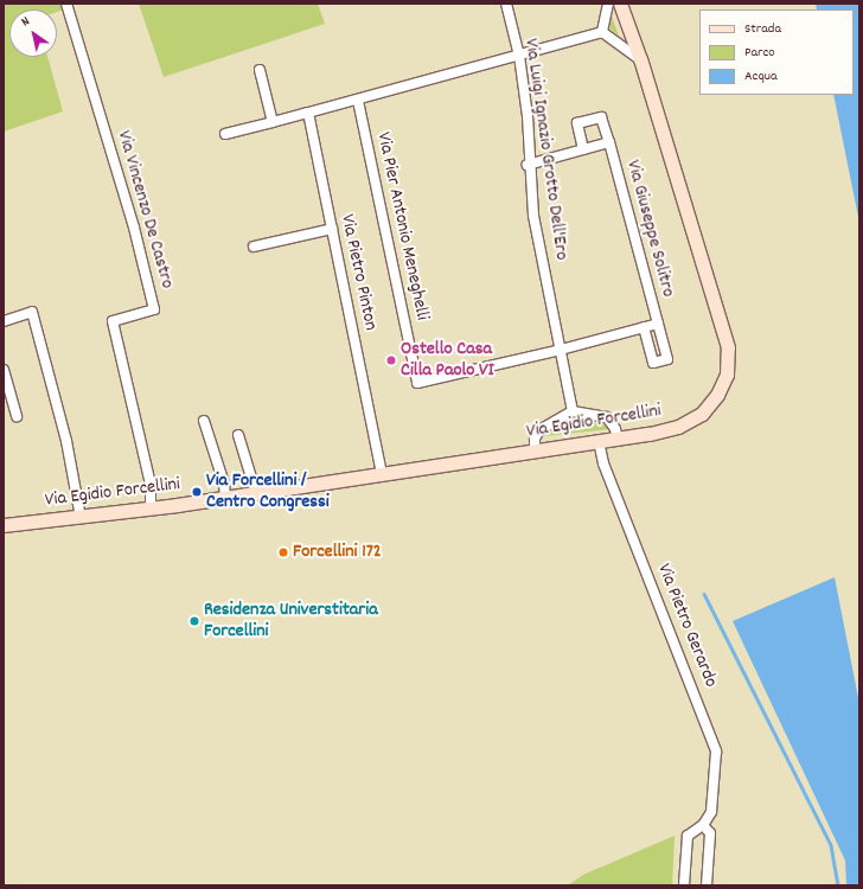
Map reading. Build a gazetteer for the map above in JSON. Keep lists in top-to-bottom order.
{
  "streets": {
    "street": [
      "Via Luigi Ignazio Grotto Dell'Ero",
      "Via Vincenzo De Castro",
      "Via Pier Antonio Meneghelli",
      "Via Giuseppe Solitro",
      "Via Pietro Pinton",
      "Via Egidio Forcellini",
      "Via Pietro Gerardo"
    ]
  },
  "crossings": [
    ["Via Luigi Ignazio Grotto Dell'Ero", "Via Pier Antonio Meneghelli"],
    ["Via Luigi Ignazio Grotto Dell'Ero", "Via Giuseppe Solitro"],
    ["Via Vincenzo De Castro", "Via Egidio Forcellini"],
    ["Via Pier Antonio Meneghelli", "Via Giuseppe Solitro"],
    ["Via Pietro Pinton", "Via Egidio Forcellini"],
    ["Via Egidio Forcellini", "Via Pietro Gerardo"]
  ],
  "places": [
    "Ostello Casa Cilla Paolo VI",
    "Via Forcellini / Centro Congressi",
    "Forcellini 172",
    "Residenza Universtitaria Forcellini"
  ],
  "legend": ["Strada", "Parco", "Acqua"],
  "north": "top left"
}
